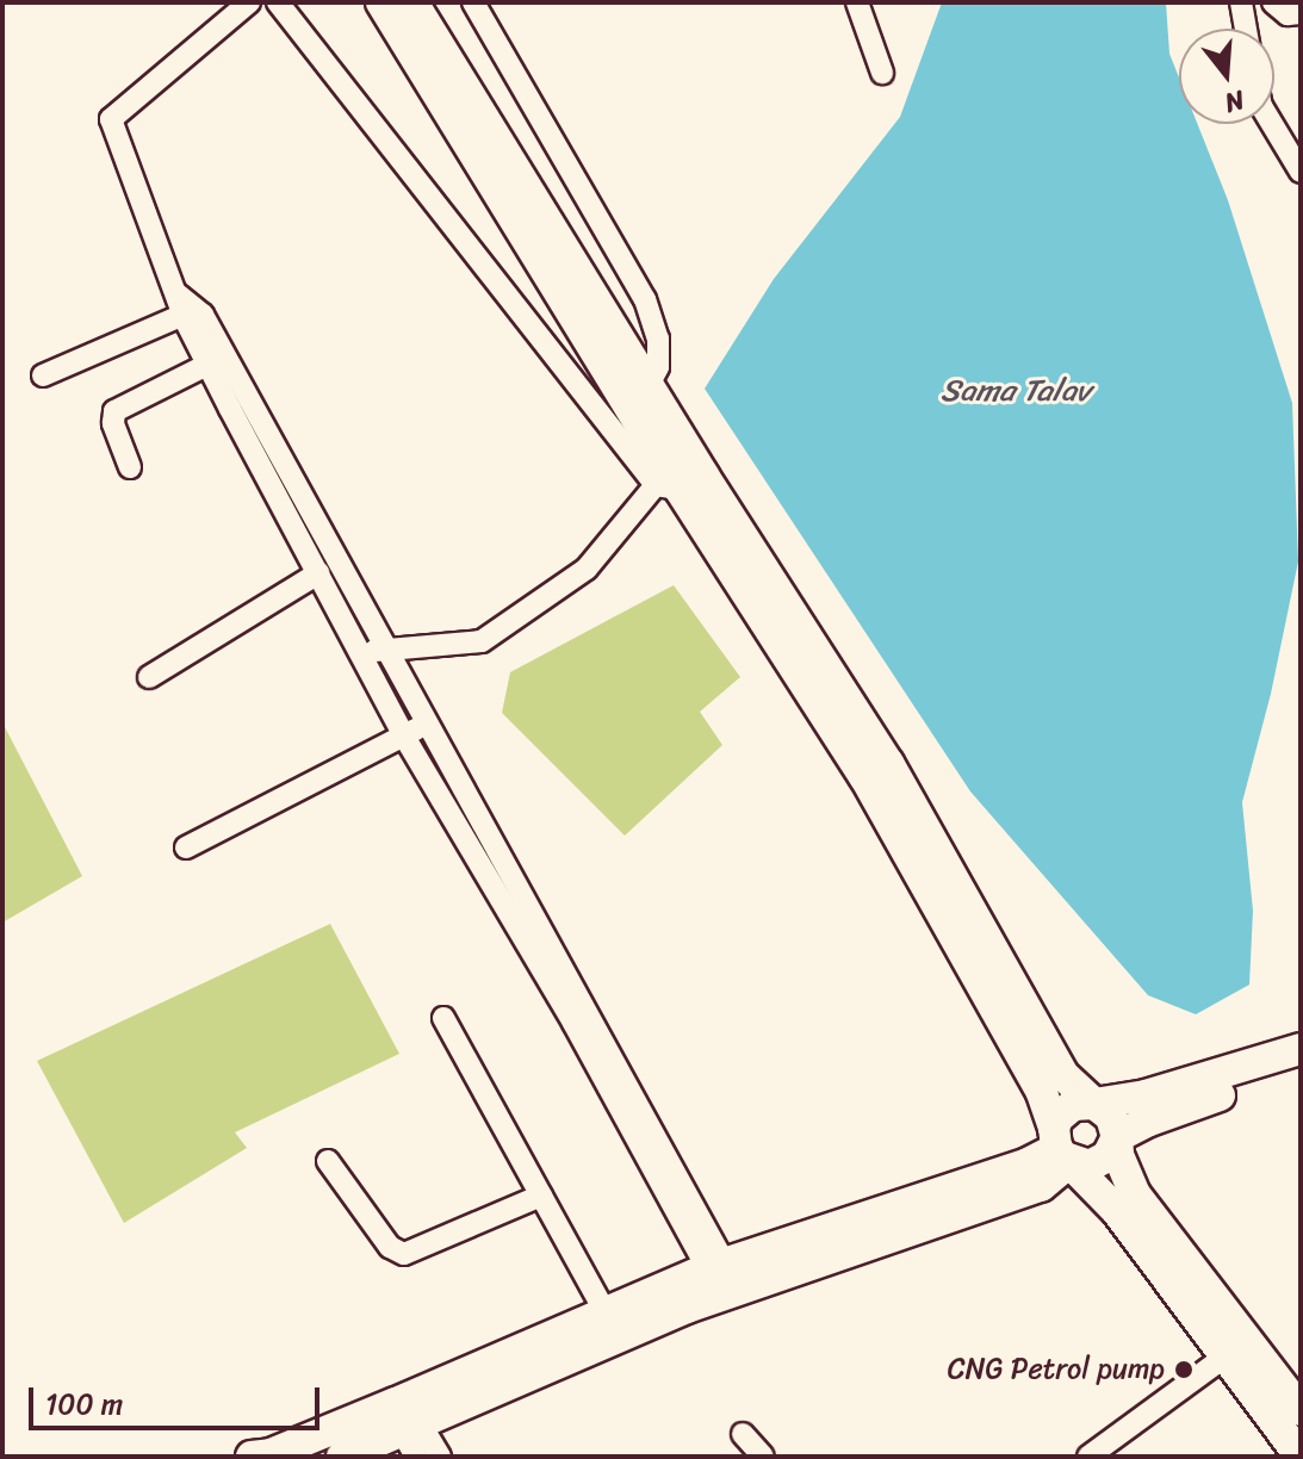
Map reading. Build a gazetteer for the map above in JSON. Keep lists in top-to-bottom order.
{
  "water": ["Sama Talav"],
  "places": ["CNG Petrol pump"],
  "scale_bar": "100 m",
  "north": "bottom"
}
